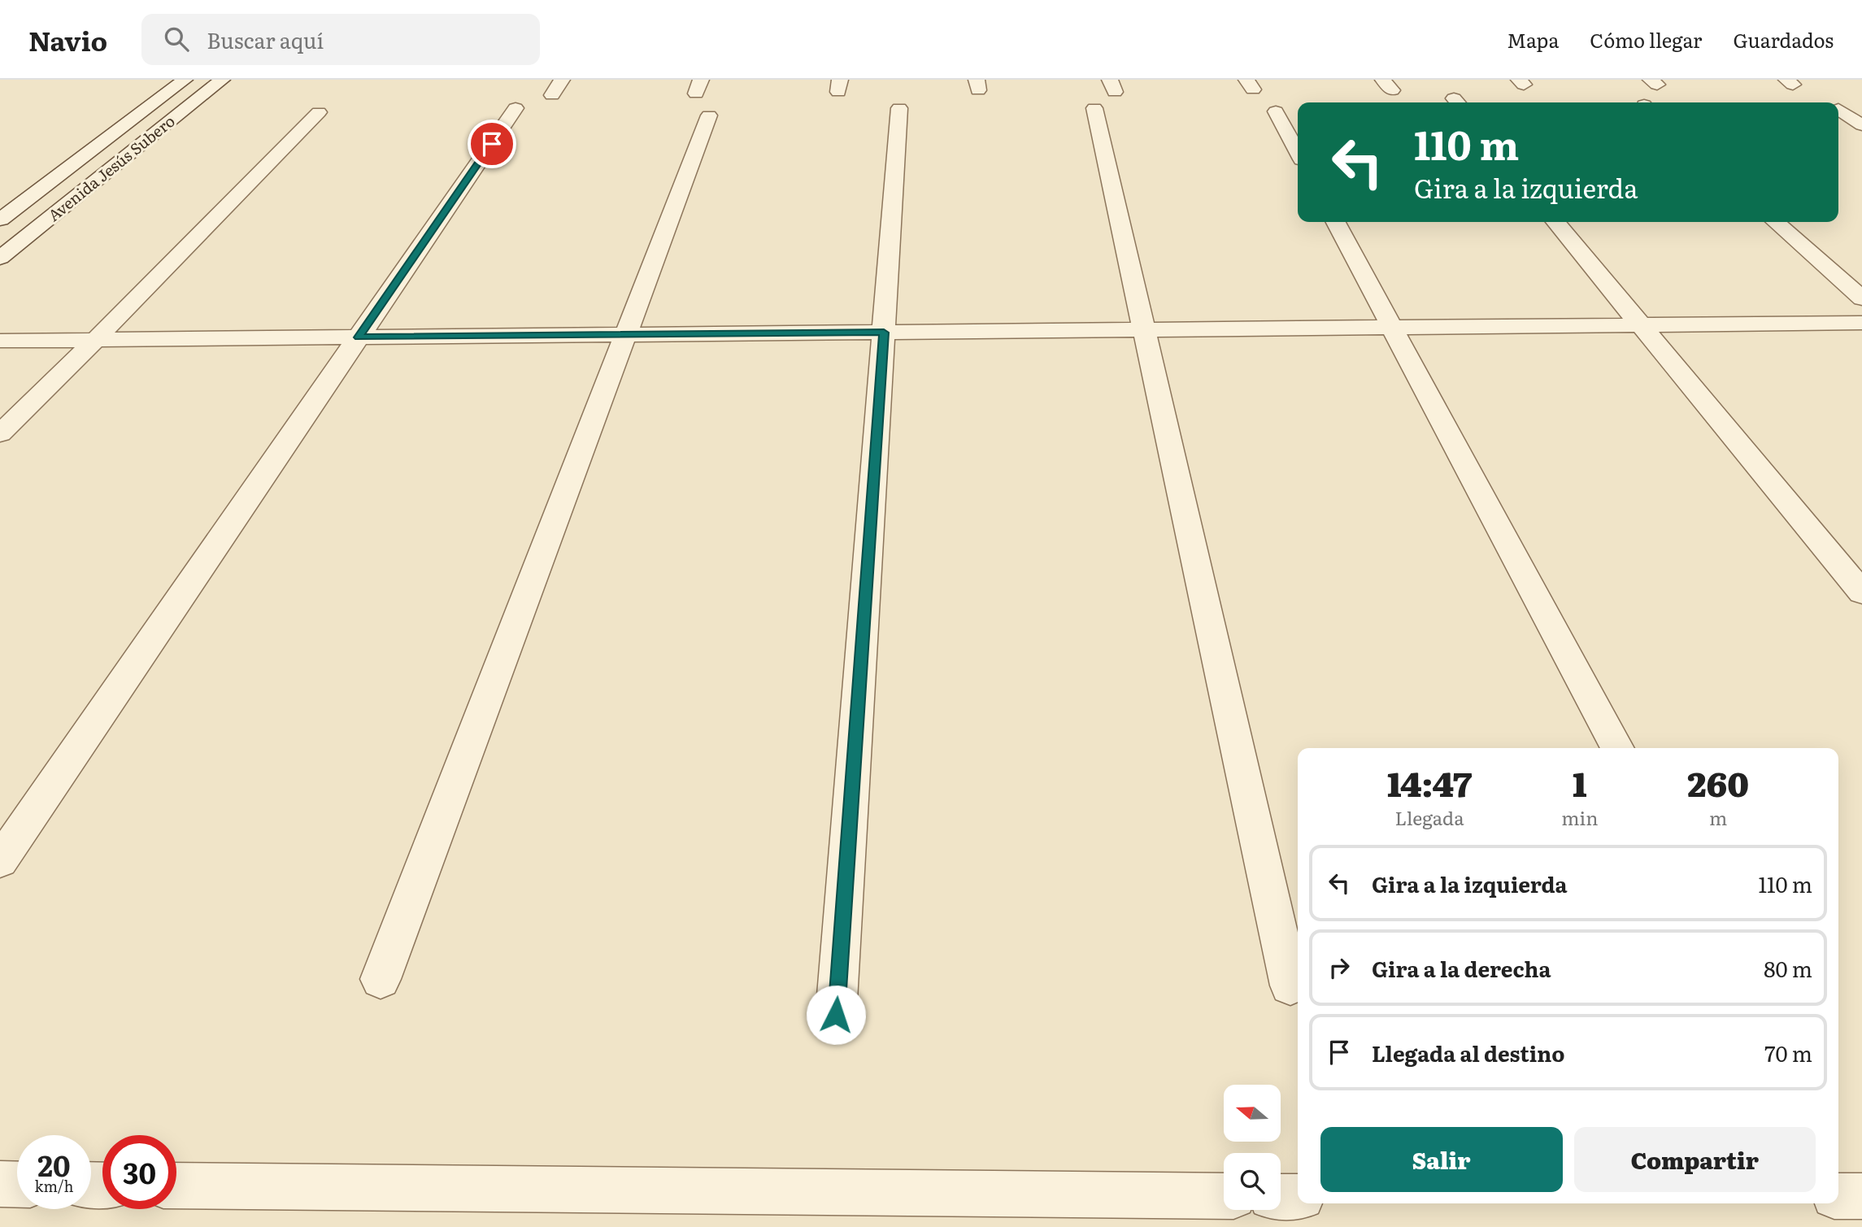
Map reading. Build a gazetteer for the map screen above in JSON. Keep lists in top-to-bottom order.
{
  "streets": {
    "street": ["Avenida Jesús Subero"]
  },
  "north": "left",
  "page": {
    "header": "Navio",
    "search": "Buscar aquí",
    "nav": ["Mapa", "Cómo llegar", "Guardados"],
    "turn": ["110 m", "Gira a la izquierda"],
    "eta": [
      "14:47",
      "Llegada",
      "1",
      "min",
      "260",
      "m"
    ],
    "list": [
      {
        "name": "Gira a la izquierda",
        "value": "110 m"
      },
      {
        "name": "Gira a la derecha",
        "value": "80 m"
      },
      {
        "name": "Llegada al destino",
        "value": "70 m"
      }
    ],
    "buttons": ["Salir", "Compartir"],
    "speed": "20 km/h",
    "limit": "30"
  }
}
